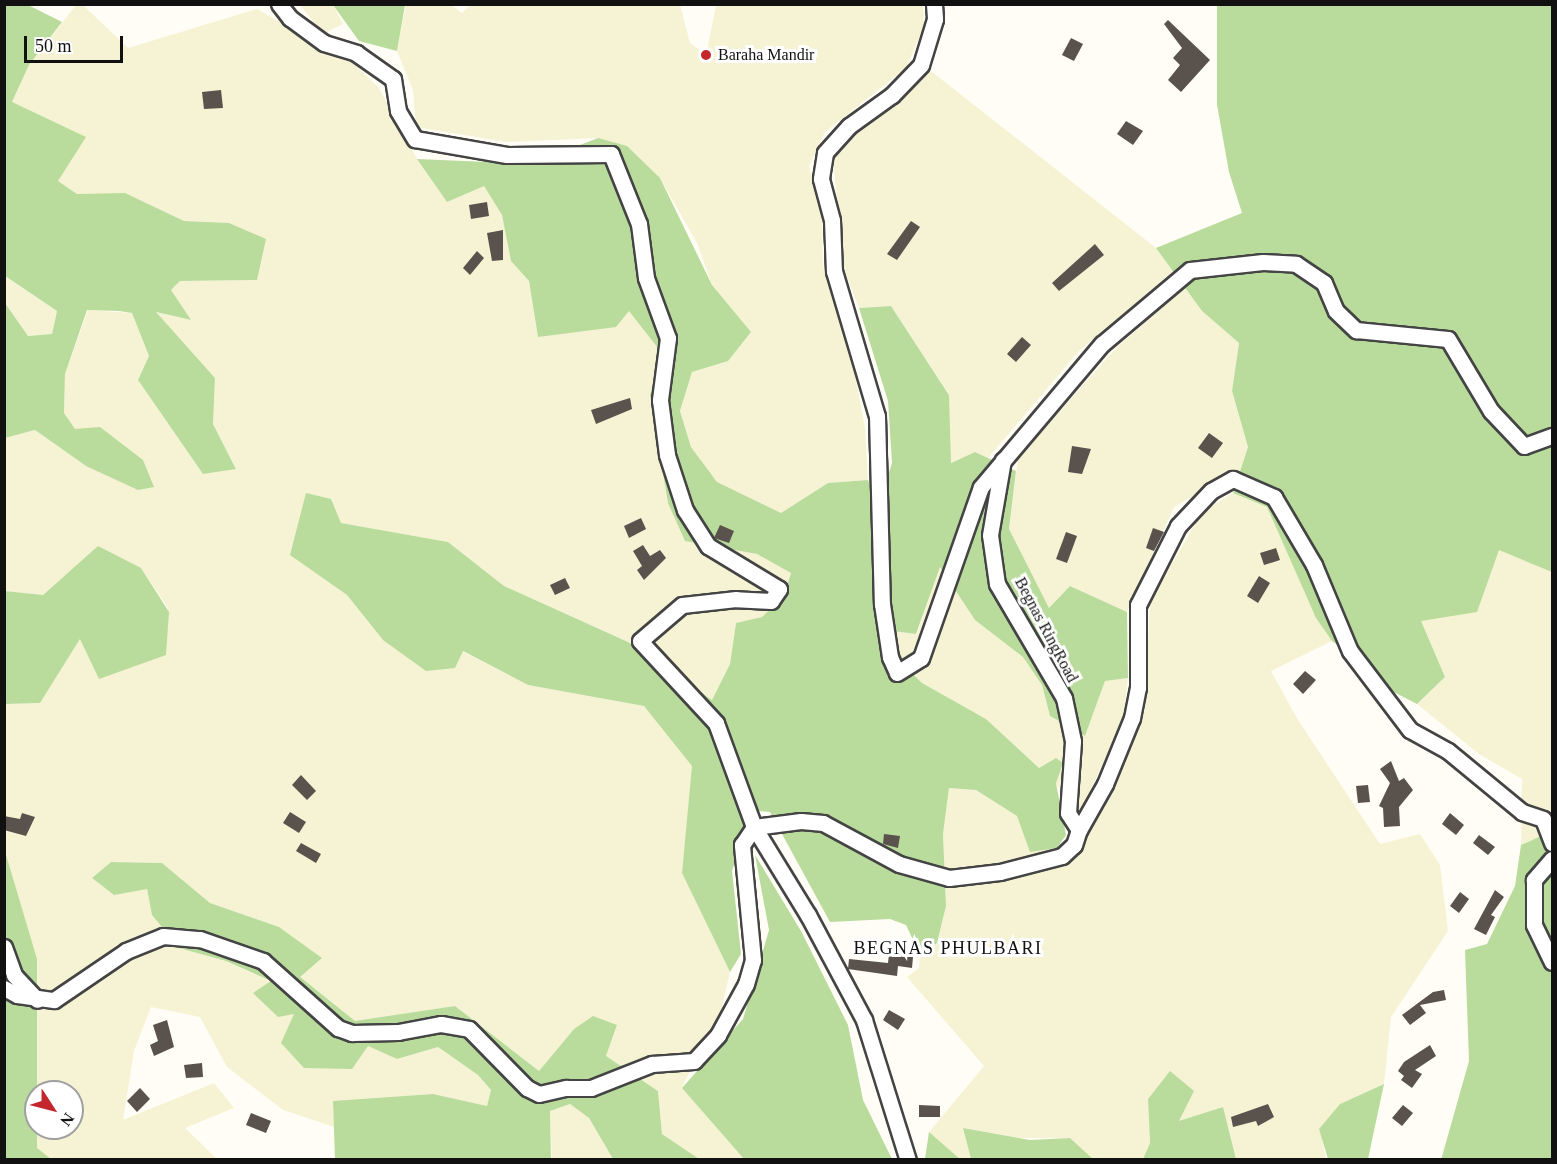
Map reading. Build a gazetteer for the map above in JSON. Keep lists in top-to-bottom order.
{
  "streets": {
    "street": ["Begnas RingRoad"]
  },
  "districts": ["BEGNAS PHULBARI"],
  "places": ["Baraha Mandir"],
  "scale_bar": "50 m",
  "north": "bottom right"
}
